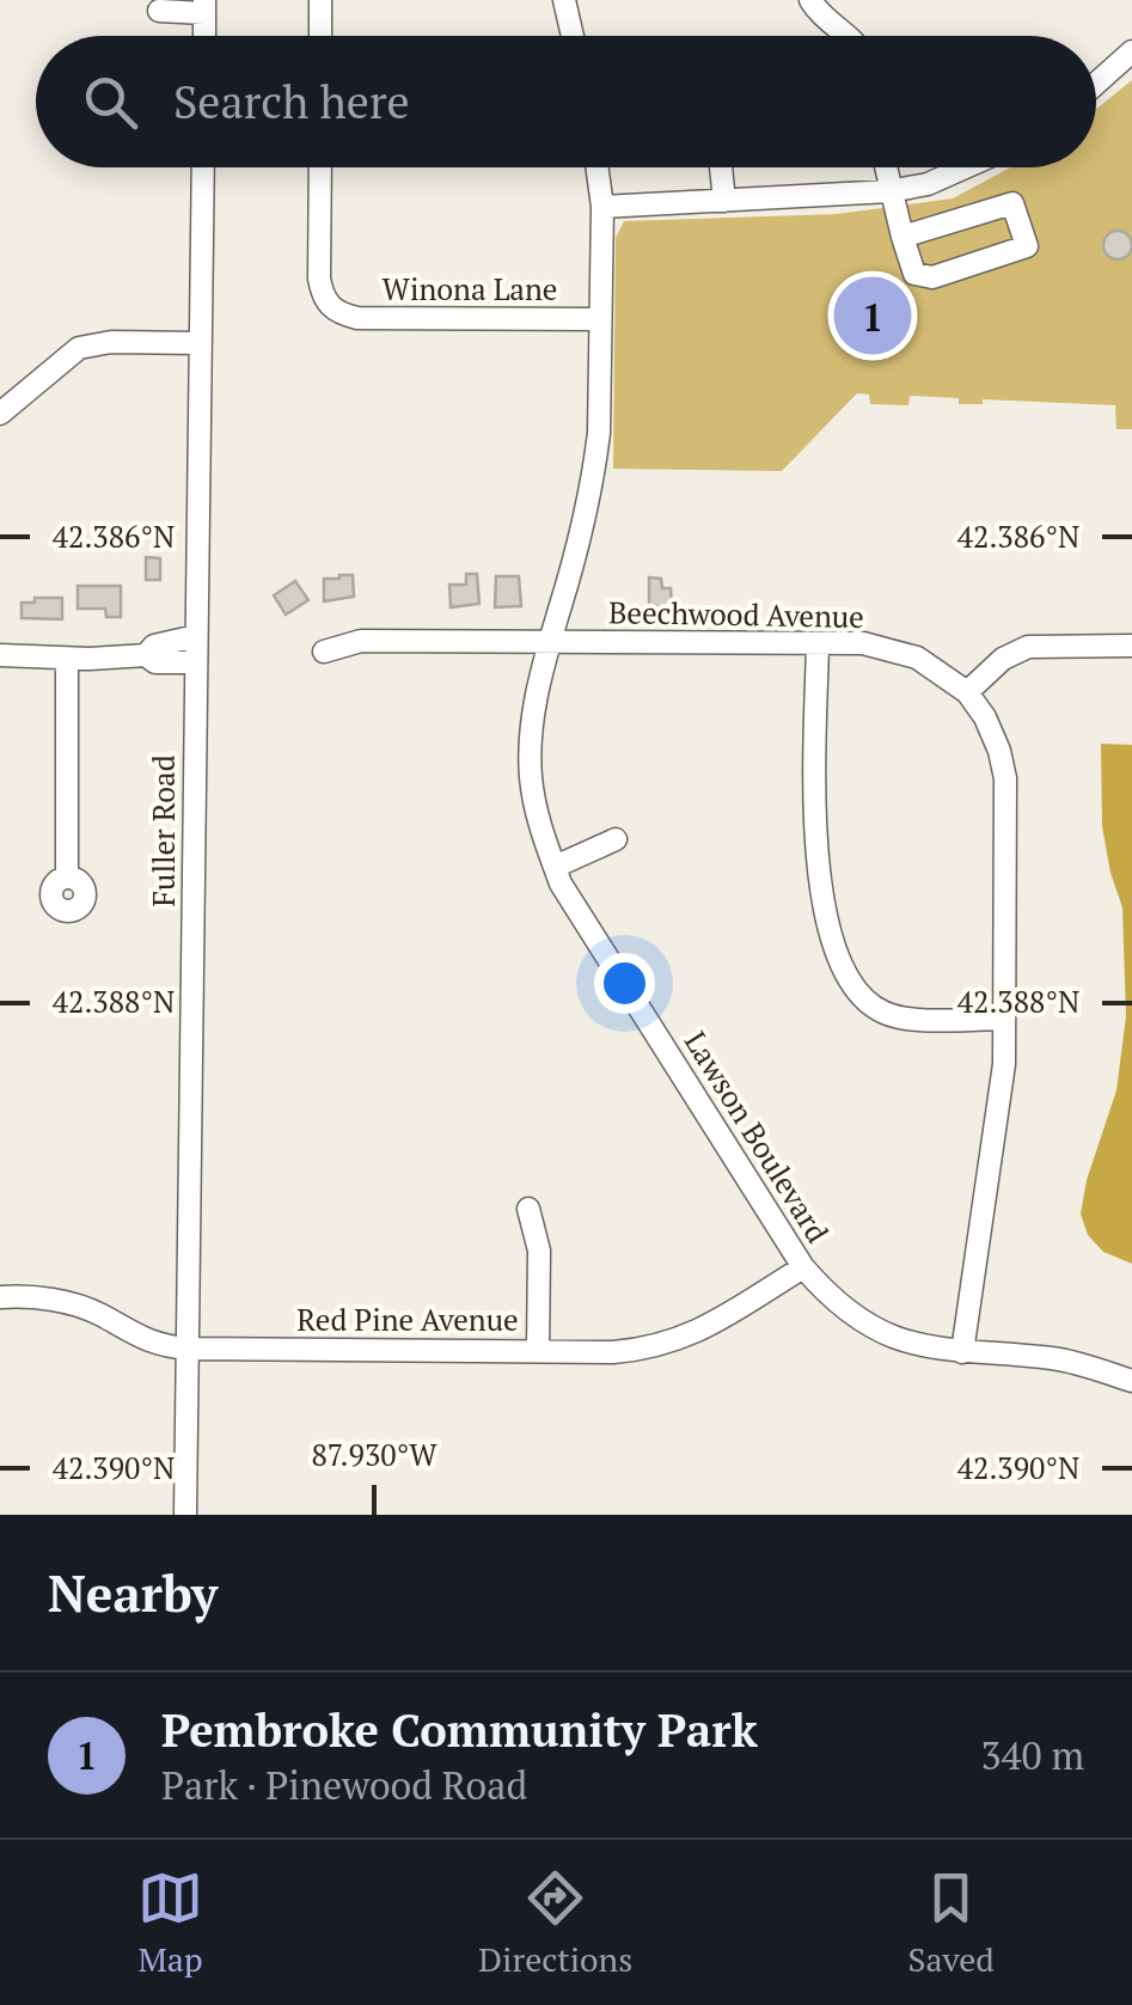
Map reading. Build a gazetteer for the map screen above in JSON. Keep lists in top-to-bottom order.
{
  "streets": {
    "street": [
      "Winona Lane",
      "Beechwood Avenue",
      "Fuller Road",
      "Lawson Boulevard",
      "Red Pine Avenue"
    ]
  },
  "crossings": [
    ["Winona Lane", "Lawson Boulevard"],
    ["Beechwood Avenue", "Lawson Boulevard"],
    ["Fuller Road", "Red Pine Avenue"],
    ["Lawson Boulevard", "Red Pine Avenue"]
  ],
  "page": {
    "search": "Search here",
    "pins": "1",
    "heading": "Nearby",
    "list": [
      {
        "mark": "1",
        "name": "Pembroke Community Park",
        "note": "Park · Pinewood Road",
        "value": "340 m"
      }
    ],
    "nav": ["Map", "Directions", "Saved"]
  },
  "coordinates": [
    "42.386°N",
    "42.388°N",
    "87.930°W",
    "42.390°N"
  ]
}
